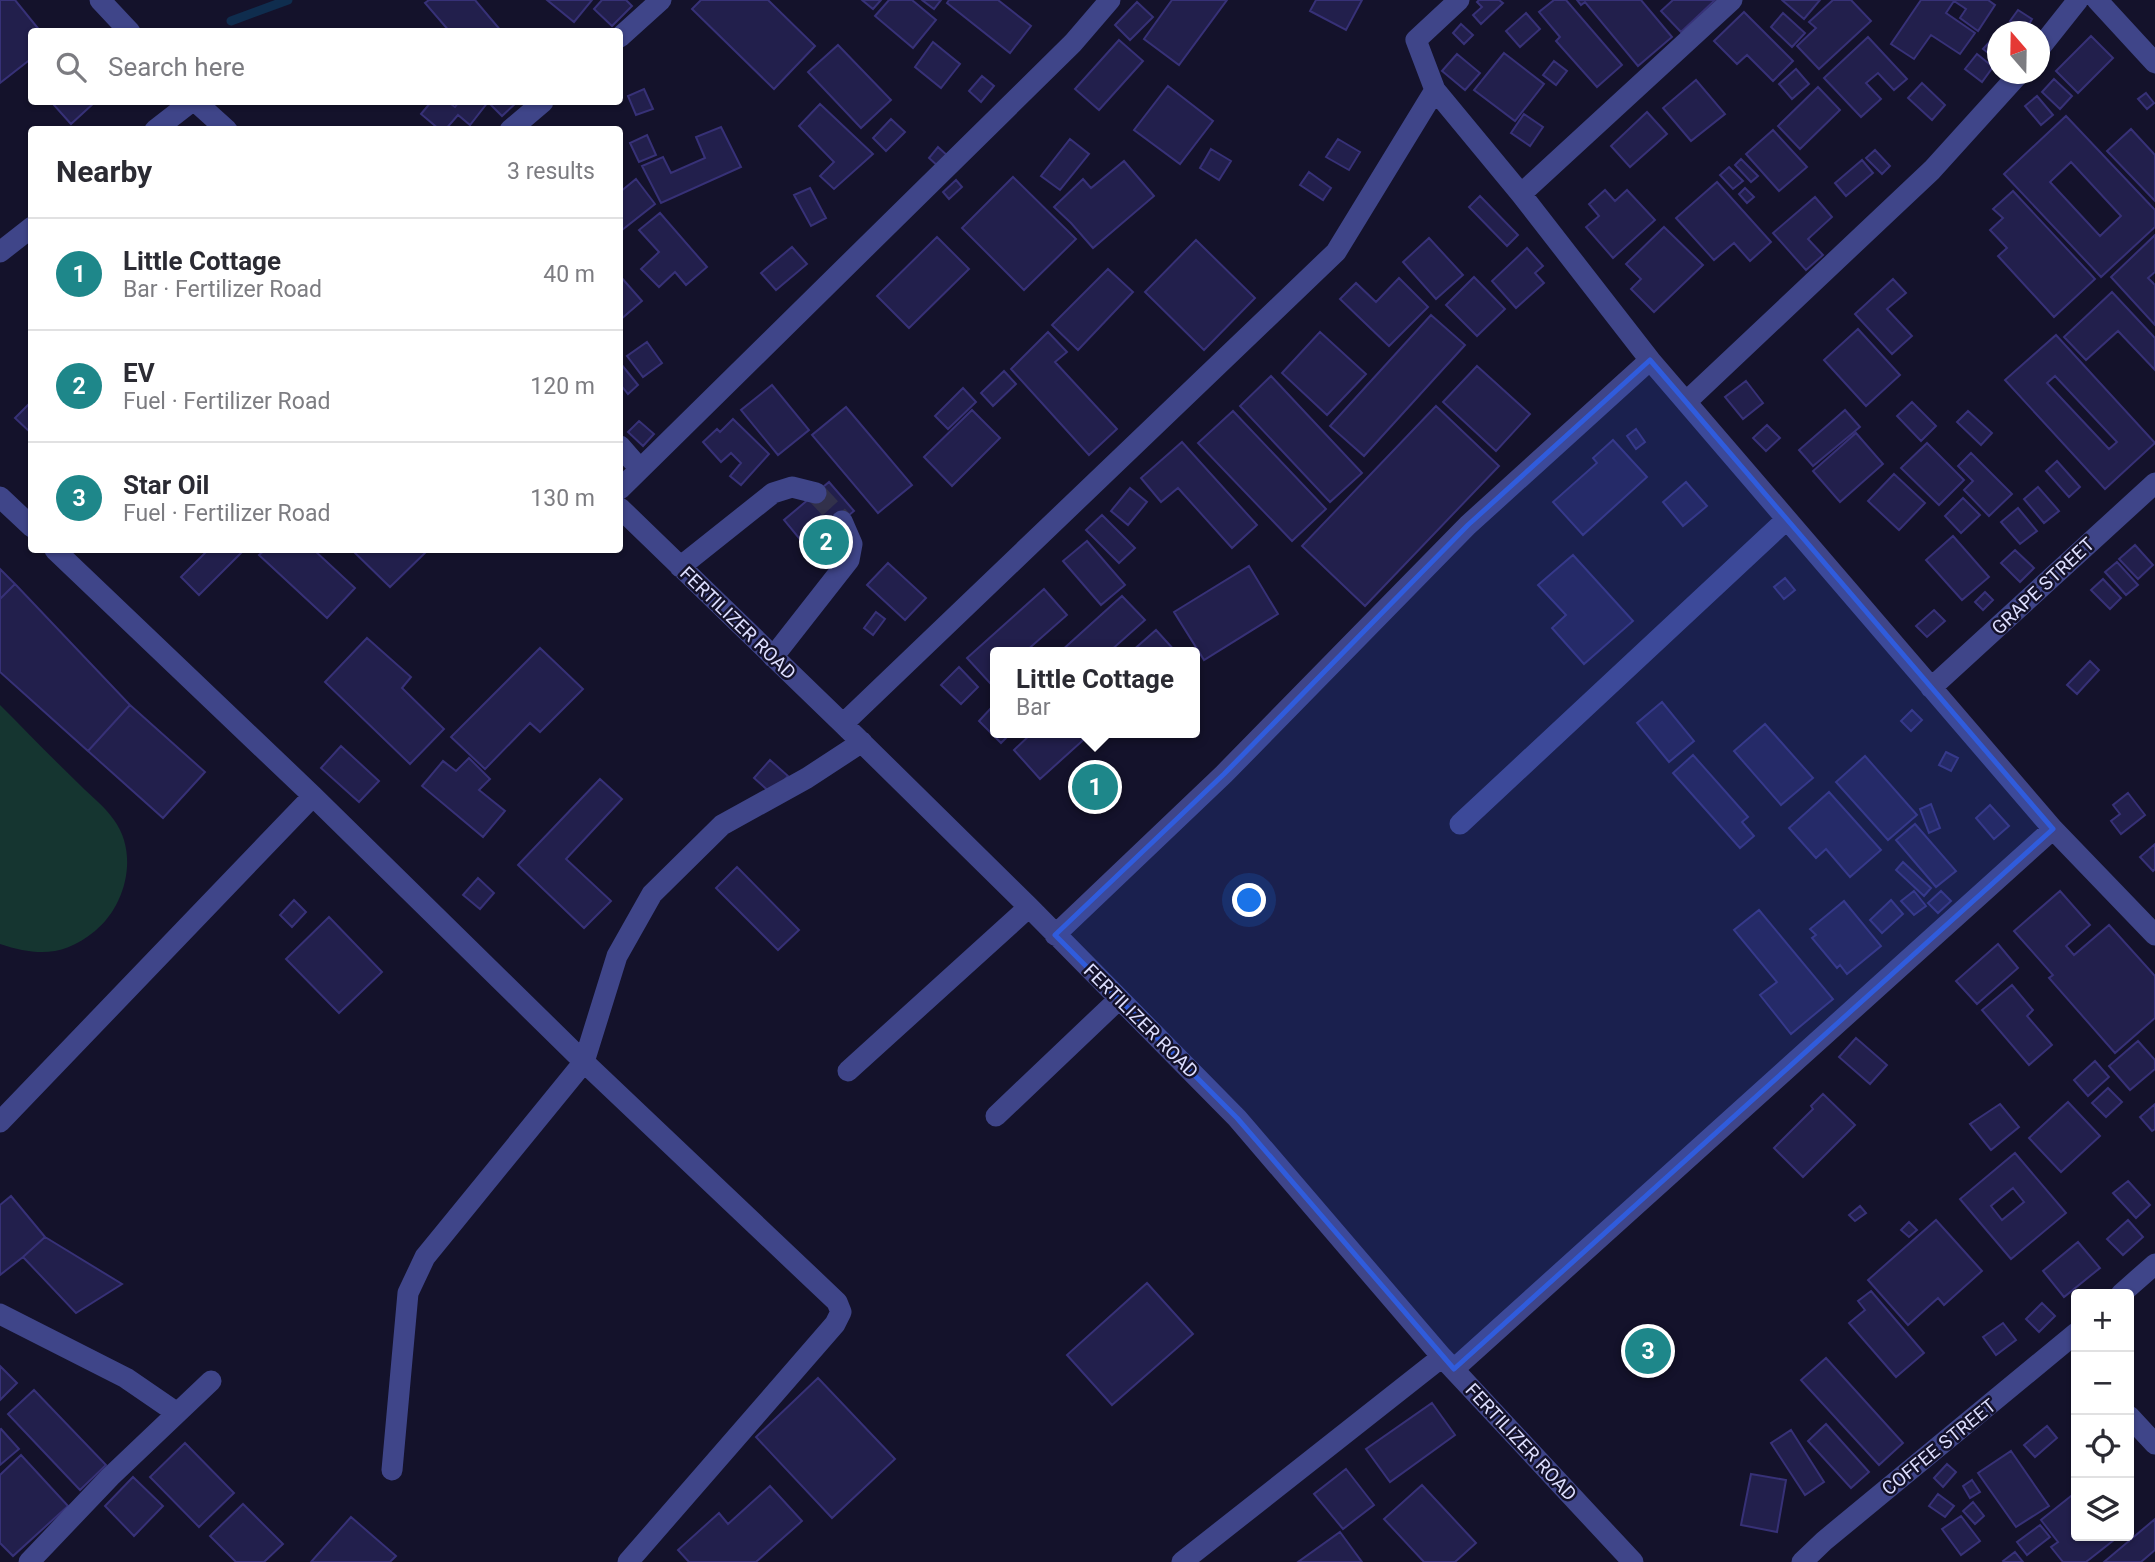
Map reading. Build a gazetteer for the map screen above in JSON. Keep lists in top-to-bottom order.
{
  "streets": {
    "street": ["GRAPE STREET", "FERTILIZER ROAD", "COFFEE STREET"]
  },
  "north": "top",
  "page": {
    "search": "Search here",
    "heading": ["Nearby", "3 results"],
    "list": [
      {
        "mark": "1",
        "name": "Little Cottage",
        "note": "Bar · Fertilizer Road",
        "value": "40 m"
      },
      {
        "mark": "2",
        "name": "EV",
        "note": "Fuel · Fertilizer Road",
        "value": "120 m"
      },
      {
        "mark": "3",
        "name": "Star Oil",
        "note": "Fuel · Fertilizer Road",
        "value": "130 m"
      }
    ],
    "pins": ["2", "1", "3"],
    "popup": ["Little Cottage", "Bar"],
    "map_buttons": ["+", "−"]
  }
}
